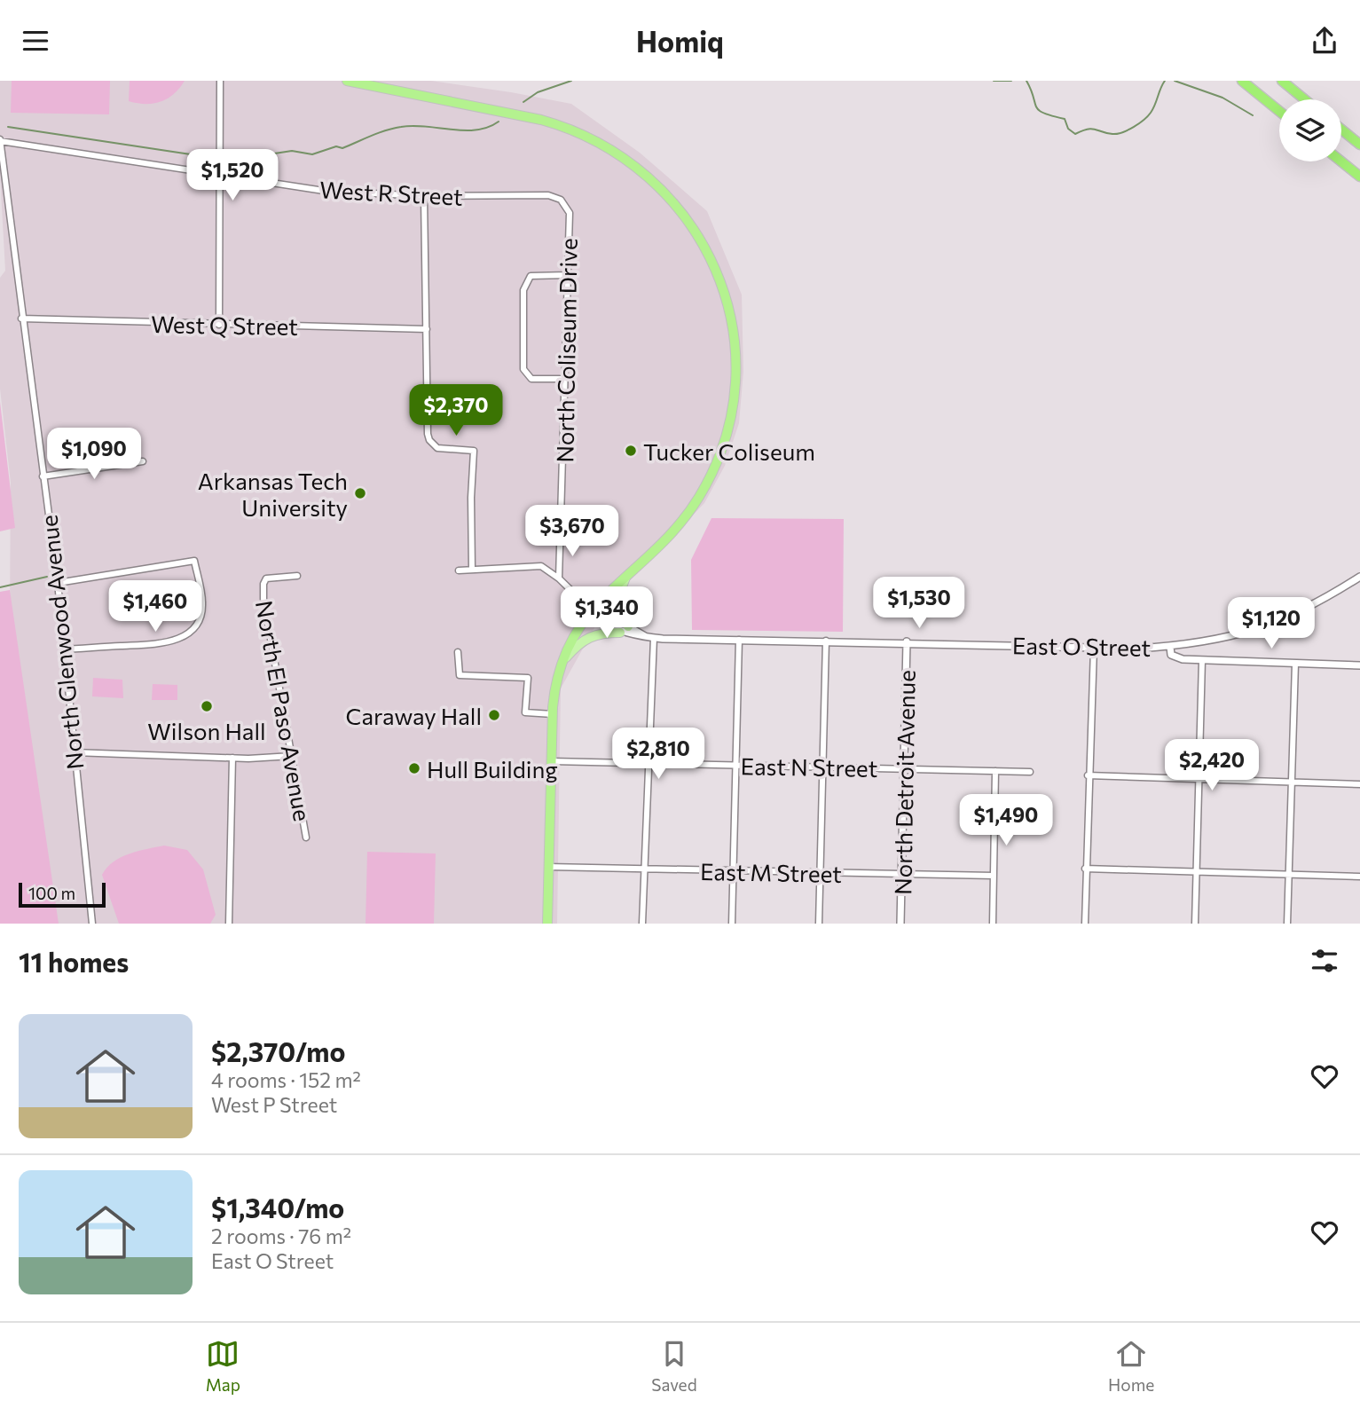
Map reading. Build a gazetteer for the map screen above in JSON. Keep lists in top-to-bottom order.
{
  "streets": {
    "street": [
      "West R Street",
      "West Q Street",
      "North Coliseum Drive",
      "North Glenwood Avenue",
      "East O Street",
      "North El Paso Avenue",
      "East N Street",
      "North Detroit Avenue",
      "East M Street"
    ]
  },
  "crossings": [
    ["West R Street", "North Coliseum Drive"],
    ["West R Street", "North Glenwood Avenue"],
    ["West Q Street", "North Glenwood Avenue"],
    ["East O Street", "North Detroit Avenue"],
    ["East N Street", "North Detroit Avenue"],
    ["North Detroit Avenue", "East M Street"]
  ],
  "places": [
    "Tucker Coliseum",
    "Arkansas Tech University",
    "Wilson Hall",
    "Caraway Hall",
    "Hull Building"
  ],
  "scale_bar": "100 m",
  "page": {
    "header": "Homiq",
    "price": [
      "$1,520",
      "$2,370",
      "$1,090",
      "$3,670",
      "$1,530",
      "$1,460",
      "$1,340",
      "$1,120",
      "$2,810",
      "$2,420",
      "$1,490"
    ],
    "scale": "100 m",
    "heading": "11 homes",
    "list": [
      {
        "name": "$2,370/mo",
        "note": "4 rooms · 152 m² · West P Street"
      },
      {
        "name": "$1,340/mo",
        "note": "2 rooms · 76 m² · East O Street"
      }
    ],
    "tabs": ["Map", "Saved", "Home"]
  }
}
